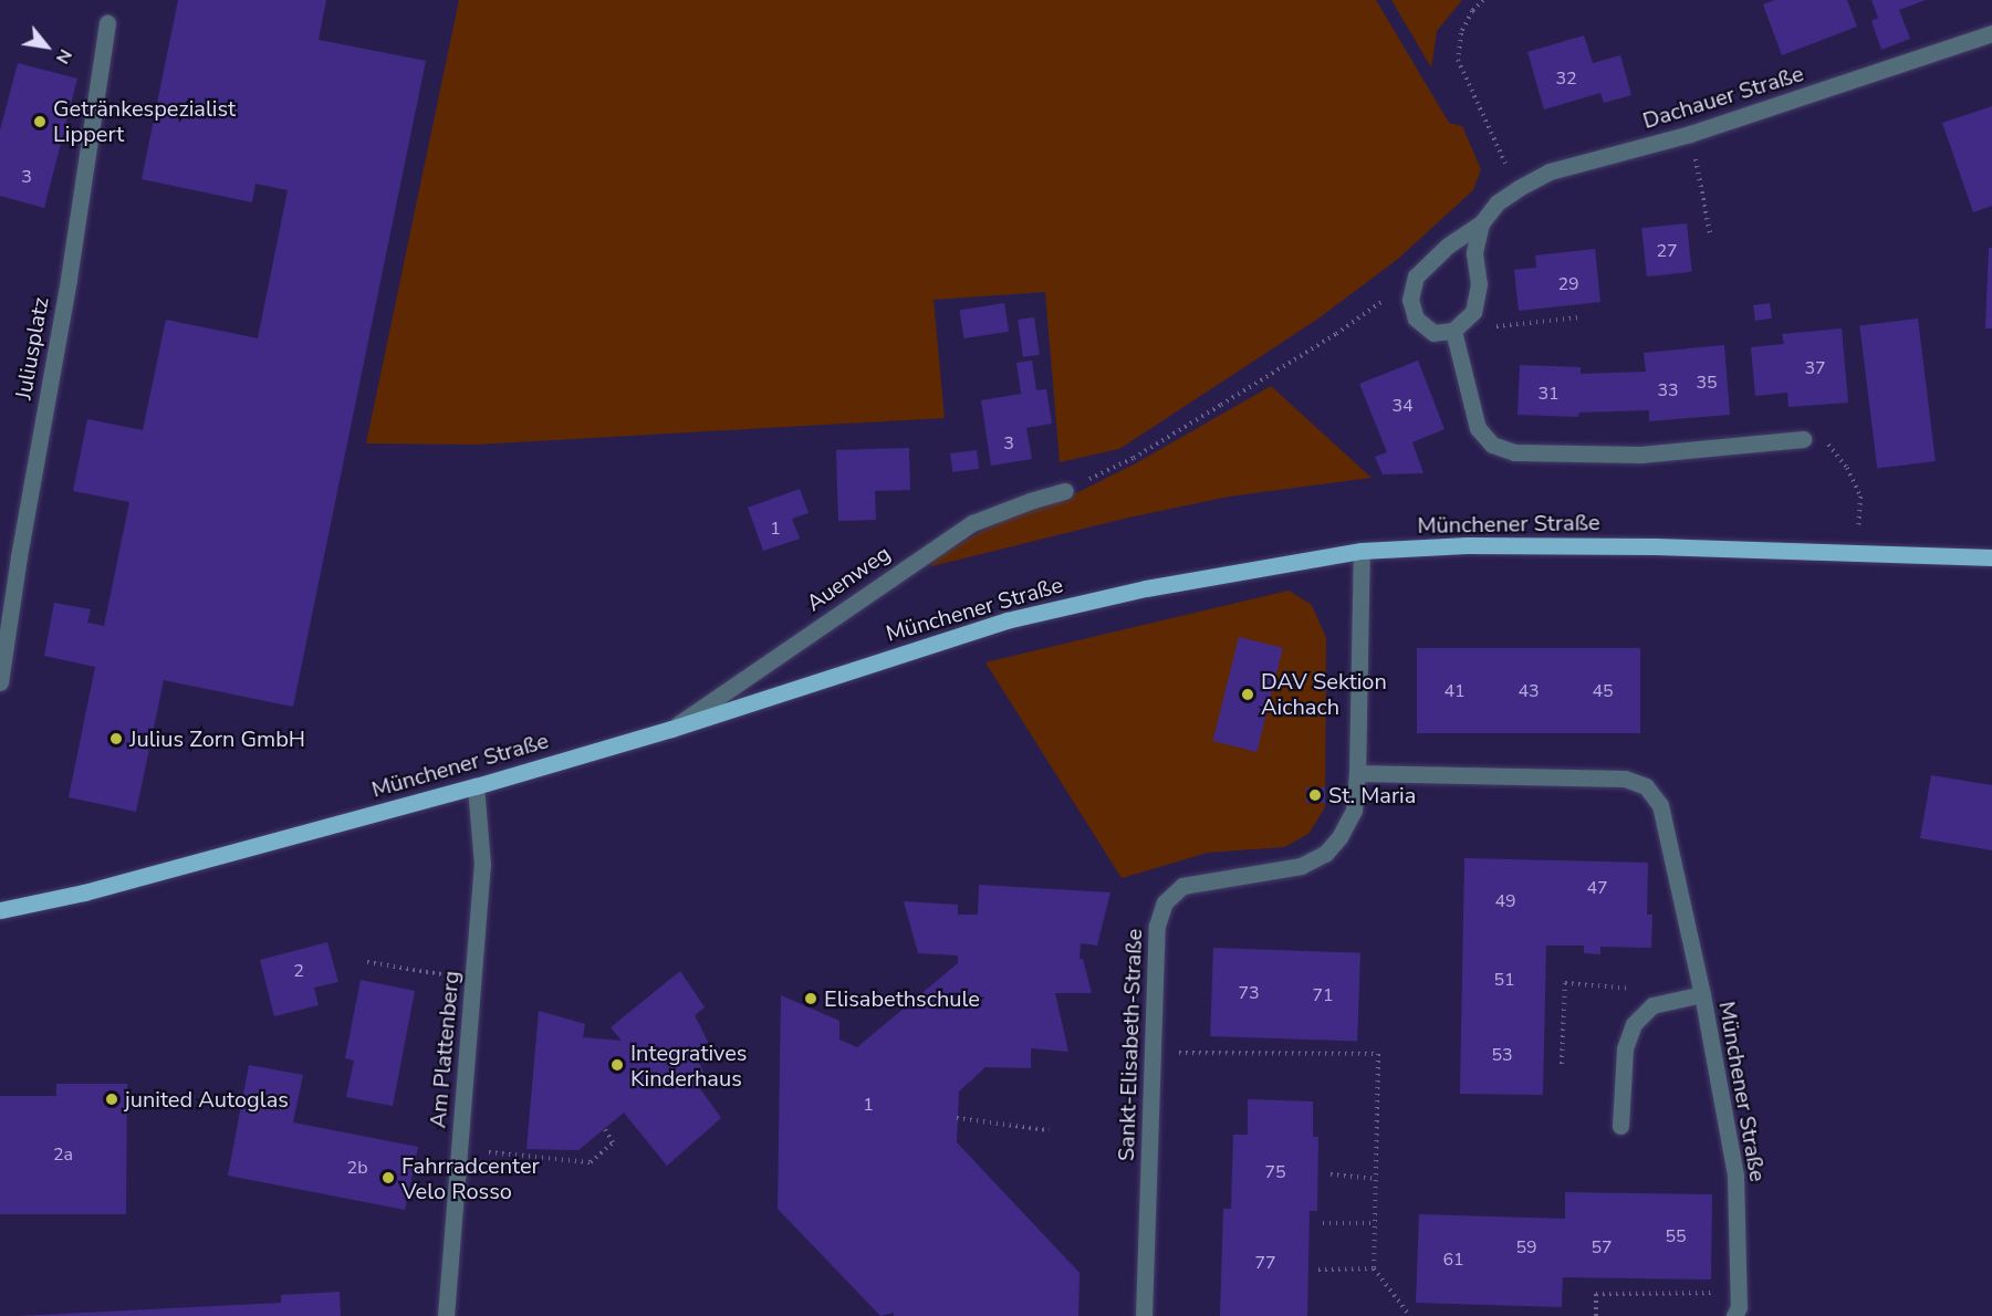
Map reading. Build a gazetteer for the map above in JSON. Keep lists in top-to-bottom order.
{
  "streets": {
    "main road": ["Münchener Straße"],
    "street": [
      "Dachauer Straße",
      "Juliusplatz",
      "Auenweg",
      "Sankt-Elisabeth-Straße",
      "Am Plattenberg"
    ]
  },
  "crossings": [
    ["Münchener Straße", "Auenweg"],
    ["Münchener Straße", "Sankt-Elisabeth-Straße"],
    ["Münchener Straße", "Am Plattenberg"]
  ],
  "places": [
    "Getränkespezialist Lippert",
    "DAV Sektion Aichach",
    "Julius Zorn GmbH",
    "St. Maria",
    "Elisabethschule",
    "Integratives Kinderhaus",
    "junited Autoglas",
    "Fahrradcenter Velo Rosso"
  ],
  "house_numbers": [
    "32",
    "3",
    "27",
    "29",
    "37",
    "35",
    "33",
    "31",
    "34",
    "3",
    "1",
    "41",
    "43",
    "45",
    "47",
    "49",
    "2",
    "51",
    "73",
    "71",
    "53",
    "1",
    "2a",
    "2b",
    "75",
    "55",
    "59",
    "57",
    "61",
    "77"
  ],
  "north": "bottom right"
}
